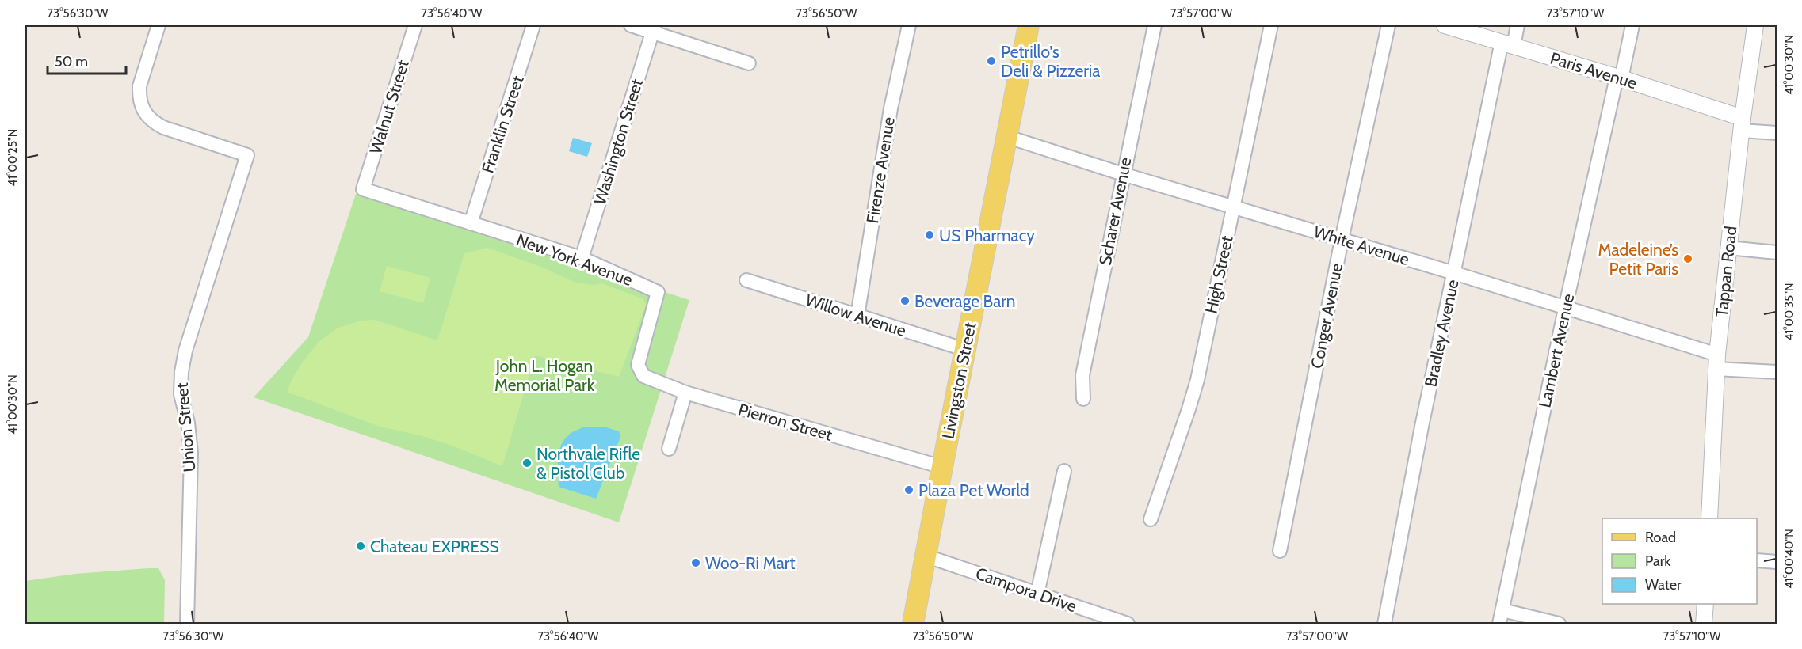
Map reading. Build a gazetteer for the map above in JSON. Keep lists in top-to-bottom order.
{
  "streets": {
    "main road": ["Livingston Street"],
    "street": [
      "Paris Avenue",
      "Walnut Street",
      "Franklin Street",
      "Washington Street",
      "Firenze Avenue",
      "Scharer Avenue",
      "White Avenue",
      "New York Avenue",
      "Tappan Road",
      "High Street",
      "Willow Avenue",
      "Conger Avenue",
      "Bradley Avenue",
      "Lambert Avenue",
      "Pierron Street",
      "Union Street",
      "Campora Drive"
    ]
  },
  "crossings": [
    ["Paris Avenue", "Tappan Road"],
    ["Paris Avenue", "Bradley Avenue"],
    ["Paris Avenue", "Lambert Avenue"],
    ["Walnut Street", "New York Avenue"],
    ["Franklin Street", "New York Avenue"],
    ["Washington Street", "New York Avenue"],
    ["Firenze Avenue", "Willow Avenue"],
    ["Scharer Avenue", "White Avenue"],
    ["White Avenue", "Tappan Road"],
    ["White Avenue", "High Street"],
    ["White Avenue", "Conger Avenue"],
    ["White Avenue", "Bradley Avenue"],
    ["White Avenue", "Lambert Avenue"],
    ["White Avenue", "Livingston Street"],
    ["New York Avenue", "Pierron Street"],
    ["Willow Avenue", "Livingston Street"],
    ["Livingston Street", "Pierron Street"],
    ["Livingston Street", "Campora Drive"]
  ],
  "parks": ["John L. Hogan Memorial Park"],
  "places": [
    "Petrillo's Deli & Pizzeria",
    "US Pharmacy",
    "Madeleine’s Petit Paris",
    "Beverage Barn",
    "Northvale Rifle & Pistol Club",
    "Plaza Pet World",
    "Chateau EXPRESS",
    "Woo-Ri Mart"
  ],
  "legend": ["Road", "Park", "Water"],
  "scale_bar": "50 m",
  "coordinates": [
    "73°56'30\"W",
    "73°56'40\"W",
    "73°56'50\"W",
    "73°57'00\"W",
    "73°57'10\"W",
    "41°00'30\"N",
    "41°00'25\"N",
    "41°00'35\"N",
    "41°00'40\"N"
  ]
}
